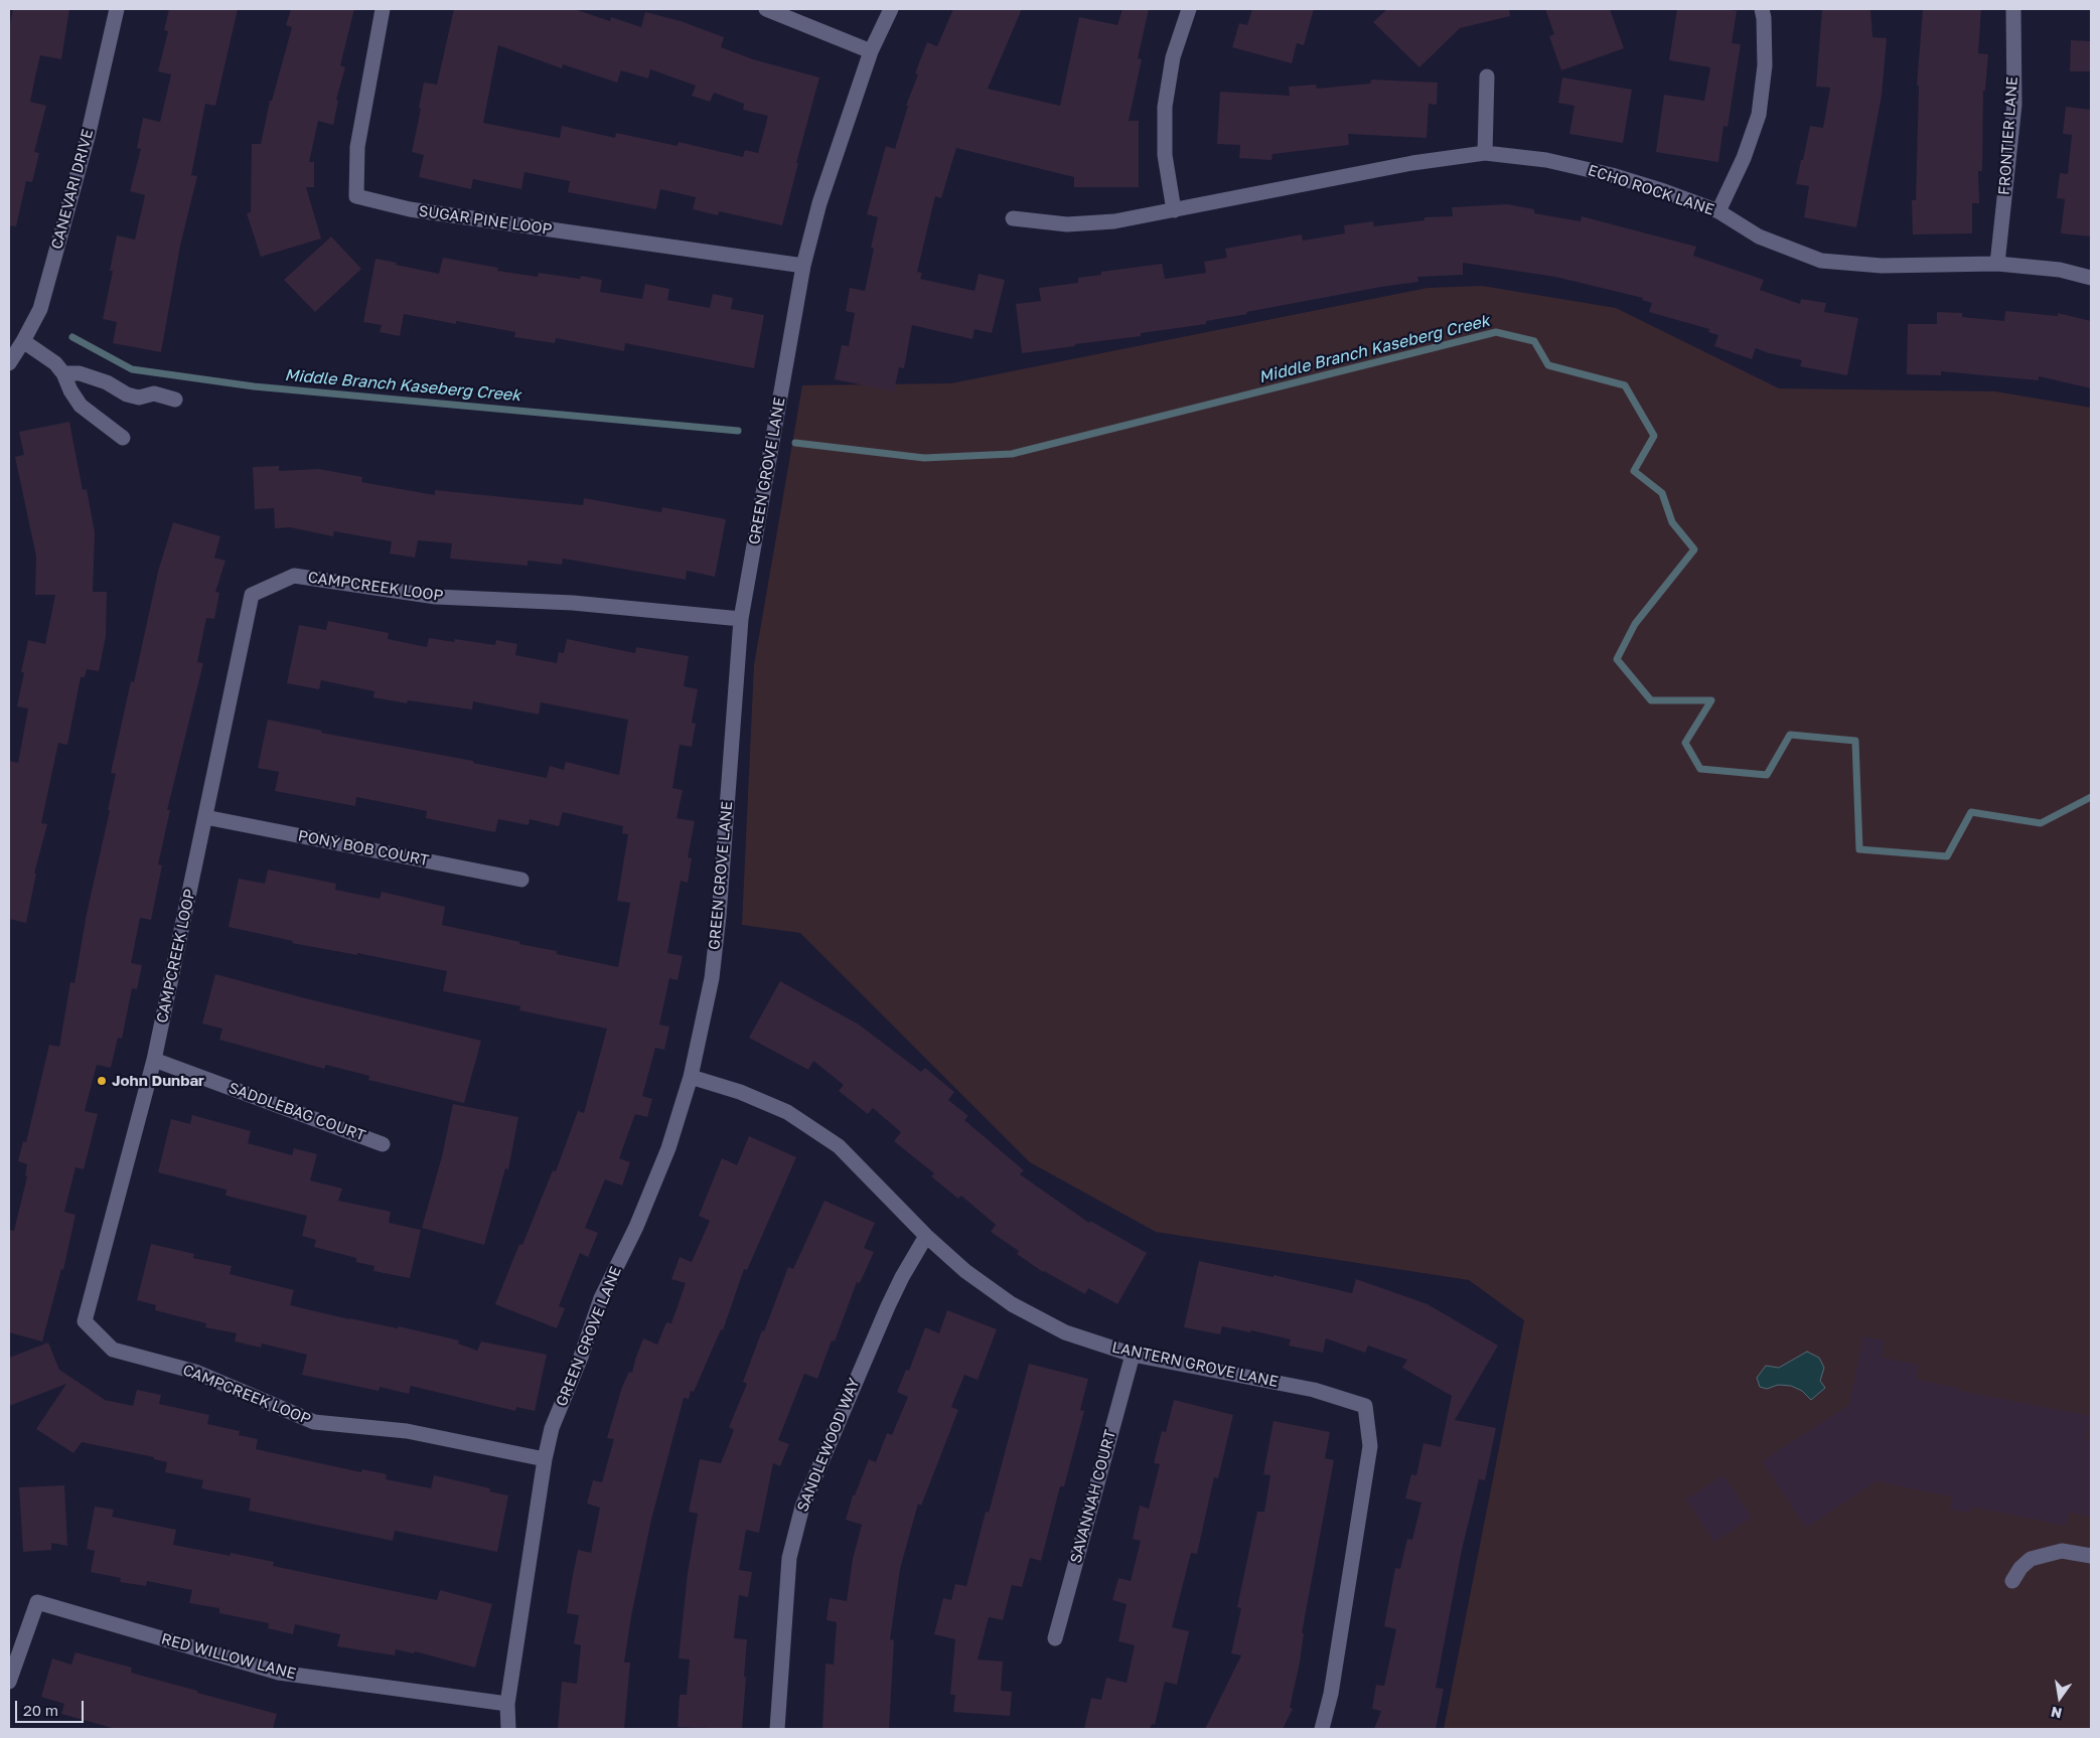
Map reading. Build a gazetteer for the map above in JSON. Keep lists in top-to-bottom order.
{
  "streets": {
    "street": [
      "FRONTIER LANE",
      "CANEVARI DRIVE",
      "ECHO ROCK LANE",
      "SUGAR PINE LOOP",
      "GREEN GROVE LANE",
      "CAMPCREEK LOOP",
      "PONY BOB COURT",
      "SADDLEBAG COURT",
      "LANTERN GROVE LANE",
      "SANDLEWOOD WAY",
      "SAVANNAH COURT",
      "RED WILLOW LANE"
    ]
  },
  "crossings": [
    ["FRONTIER LANE", "ECHO ROCK LANE"],
    ["SUGAR PINE LOOP", "GREEN GROVE LANE"],
    ["GREEN GROVE LANE", "CAMPCREEK LOOP"],
    ["GREEN GROVE LANE", "LANTERN GROVE LANE"],
    ["GREEN GROVE LANE", "RED WILLOW LANE"],
    ["CAMPCREEK LOOP", "PONY BOB COURT"],
    ["CAMPCREEK LOOP", "SADDLEBAG COURT"],
    ["LANTERN GROVE LANE", "SANDLEWOOD WAY"],
    ["LANTERN GROVE LANE", "SAVANNAH COURT"]
  ],
  "water": ["Middle Branch Kaseberg Creek"],
  "places": ["John Dunbar"],
  "scale_bar": "20 m",
  "north": "bottom"
}
